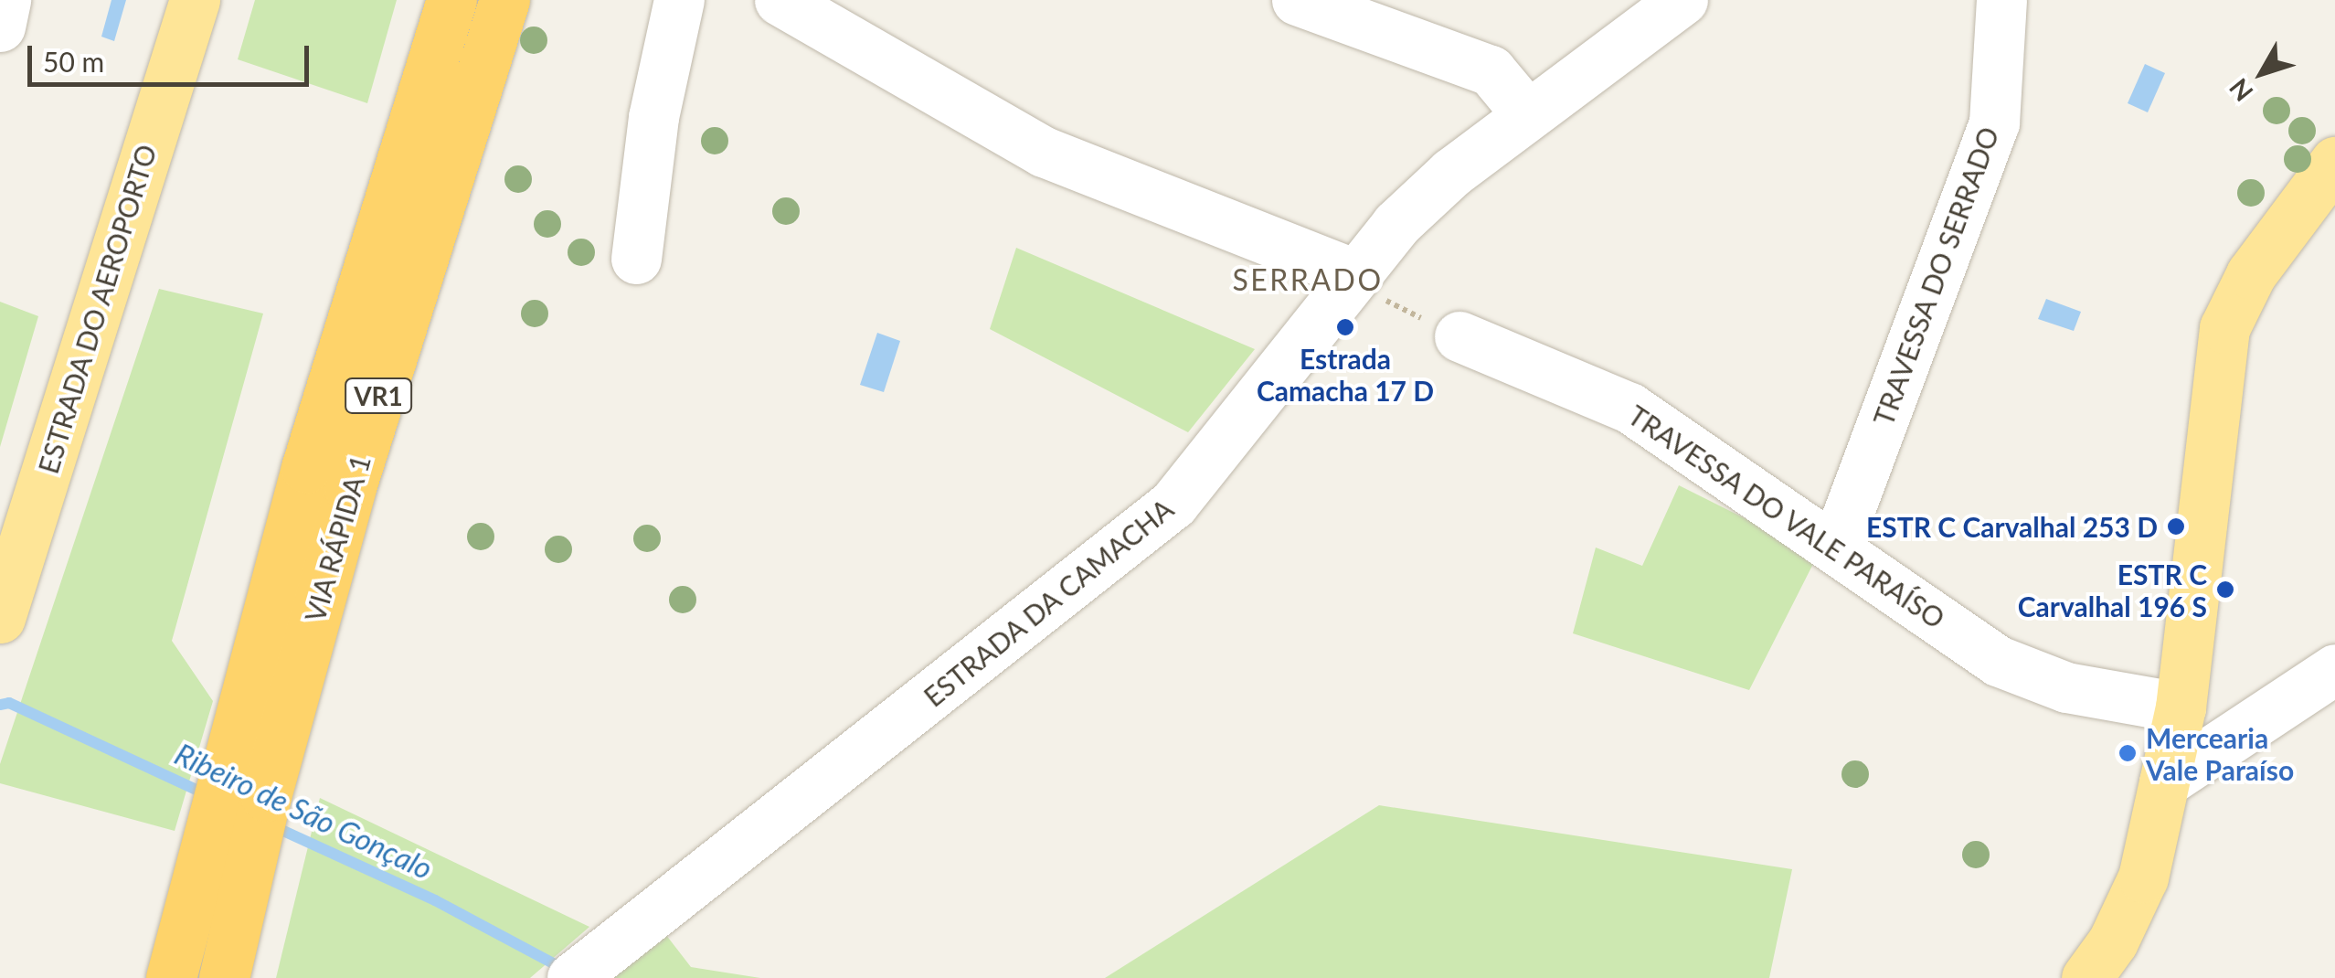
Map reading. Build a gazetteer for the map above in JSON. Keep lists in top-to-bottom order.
{
  "streets": {
    "highway": ["VR1", "VIA RÁPIDA 1"],
    "main road": ["ESTRADA DO AEROPORTO"],
    "street": ["TRAVESSA DO SERRADO", "TRAVESSA DO VALE PARAÍSO", "ESTRADA DA CAMACHA"]
  },
  "crossings": [
    ["TRAVESSA DO SERRADO", "TRAVESSA DO VALE PARAÍSO"]
  ],
  "districts": ["SERRADO"],
  "water": ["Ribeiro de São Gonçalo"],
  "places": [
    "Estrada Camacha 17 D",
    "ESTR C Carvalhal 253 D",
    "ESTR C Carvalhal 196 S",
    "Mercearia Vale Paraíso"
  ],
  "scale_bar": "50 m",
  "north": "bottom left"
}
